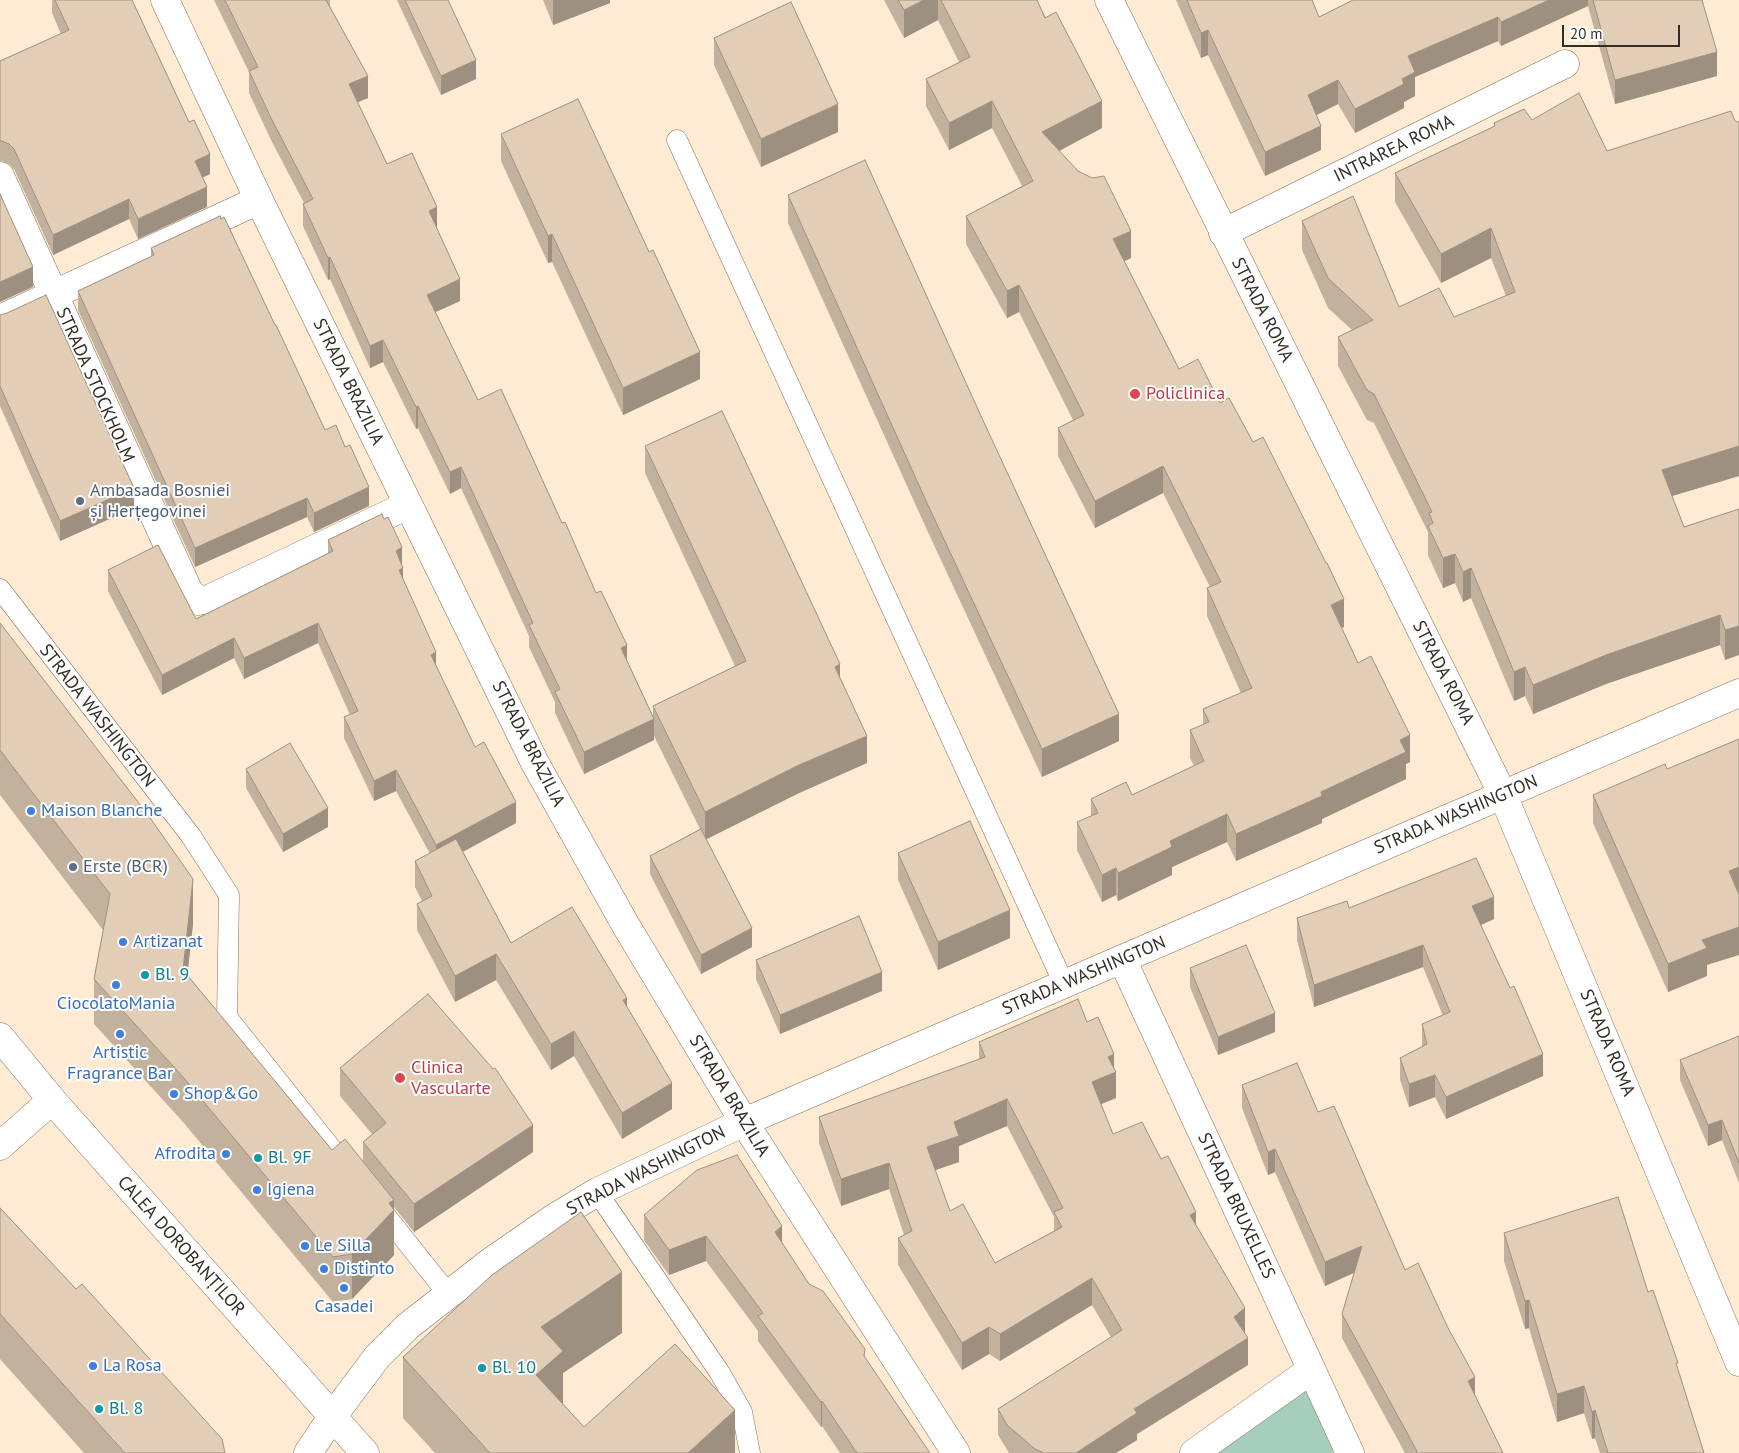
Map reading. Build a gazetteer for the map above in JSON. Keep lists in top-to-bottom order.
{
  "streets": {
    "street": [
      "INTRAREA ROMA",
      "STRADA ROMA",
      "STRADA BRAZILIA",
      "STRADA STOCKHOLM",
      "STRADA WASHINGTON",
      "STRADA BRUXELLES",
      "CALEA DOROBANȚILOR"
    ]
  },
  "crossings": [
    ["INTRAREA ROMA", "STRADA ROMA"],
    ["STRADA ROMA", "STRADA WASHINGTON"],
    ["STRADA BRAZILIA", "STRADA STOCKHOLM"],
    ["STRADA BRAZILIA", "STRADA WASHINGTON"],
    ["STRADA WASHINGTON", "STRADA BRUXELLES"],
    ["STRADA WASHINGTON", "CALEA DOROBANȚILOR"]
  ],
  "places": [
    "Policlinica",
    "Ambasada Bosniei și Herțegovinei",
    "Maison Blanche",
    "Erste (BCR)",
    "Artizanat",
    "Bl. 9",
    "CiocolatoMania",
    "Artistic Fragrance Bar",
    "Clinica Vascularte",
    "Shop&Go",
    "Afrodita",
    "Bl. 9F",
    "Igiena",
    "Le Silla",
    "Distinto",
    "Casadei",
    "La Rosa",
    "Bl. 10",
    "Bl. 8"
  ],
  "scale_bar": "20 m"
}
